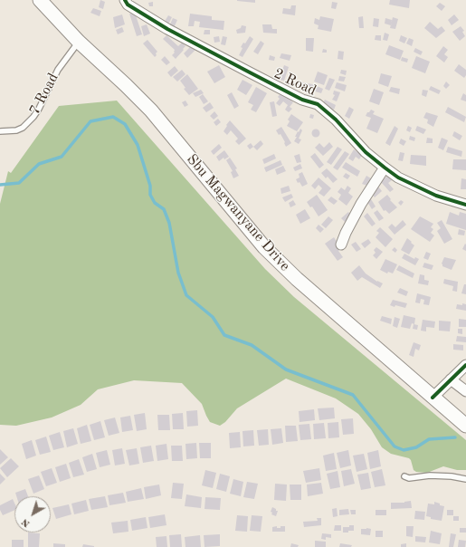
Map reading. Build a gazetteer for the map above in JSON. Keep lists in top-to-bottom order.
{
  "streets": {
    "main road": ["Sbu Magwanyane Drive"],
    "street": ["2 Road"],
    "lane": ["7 Road"]
  },
  "crossings": [
    ["7 Road", "Sbu Magwanyane Drive"]
  ],
  "north": "bottom left"
}
